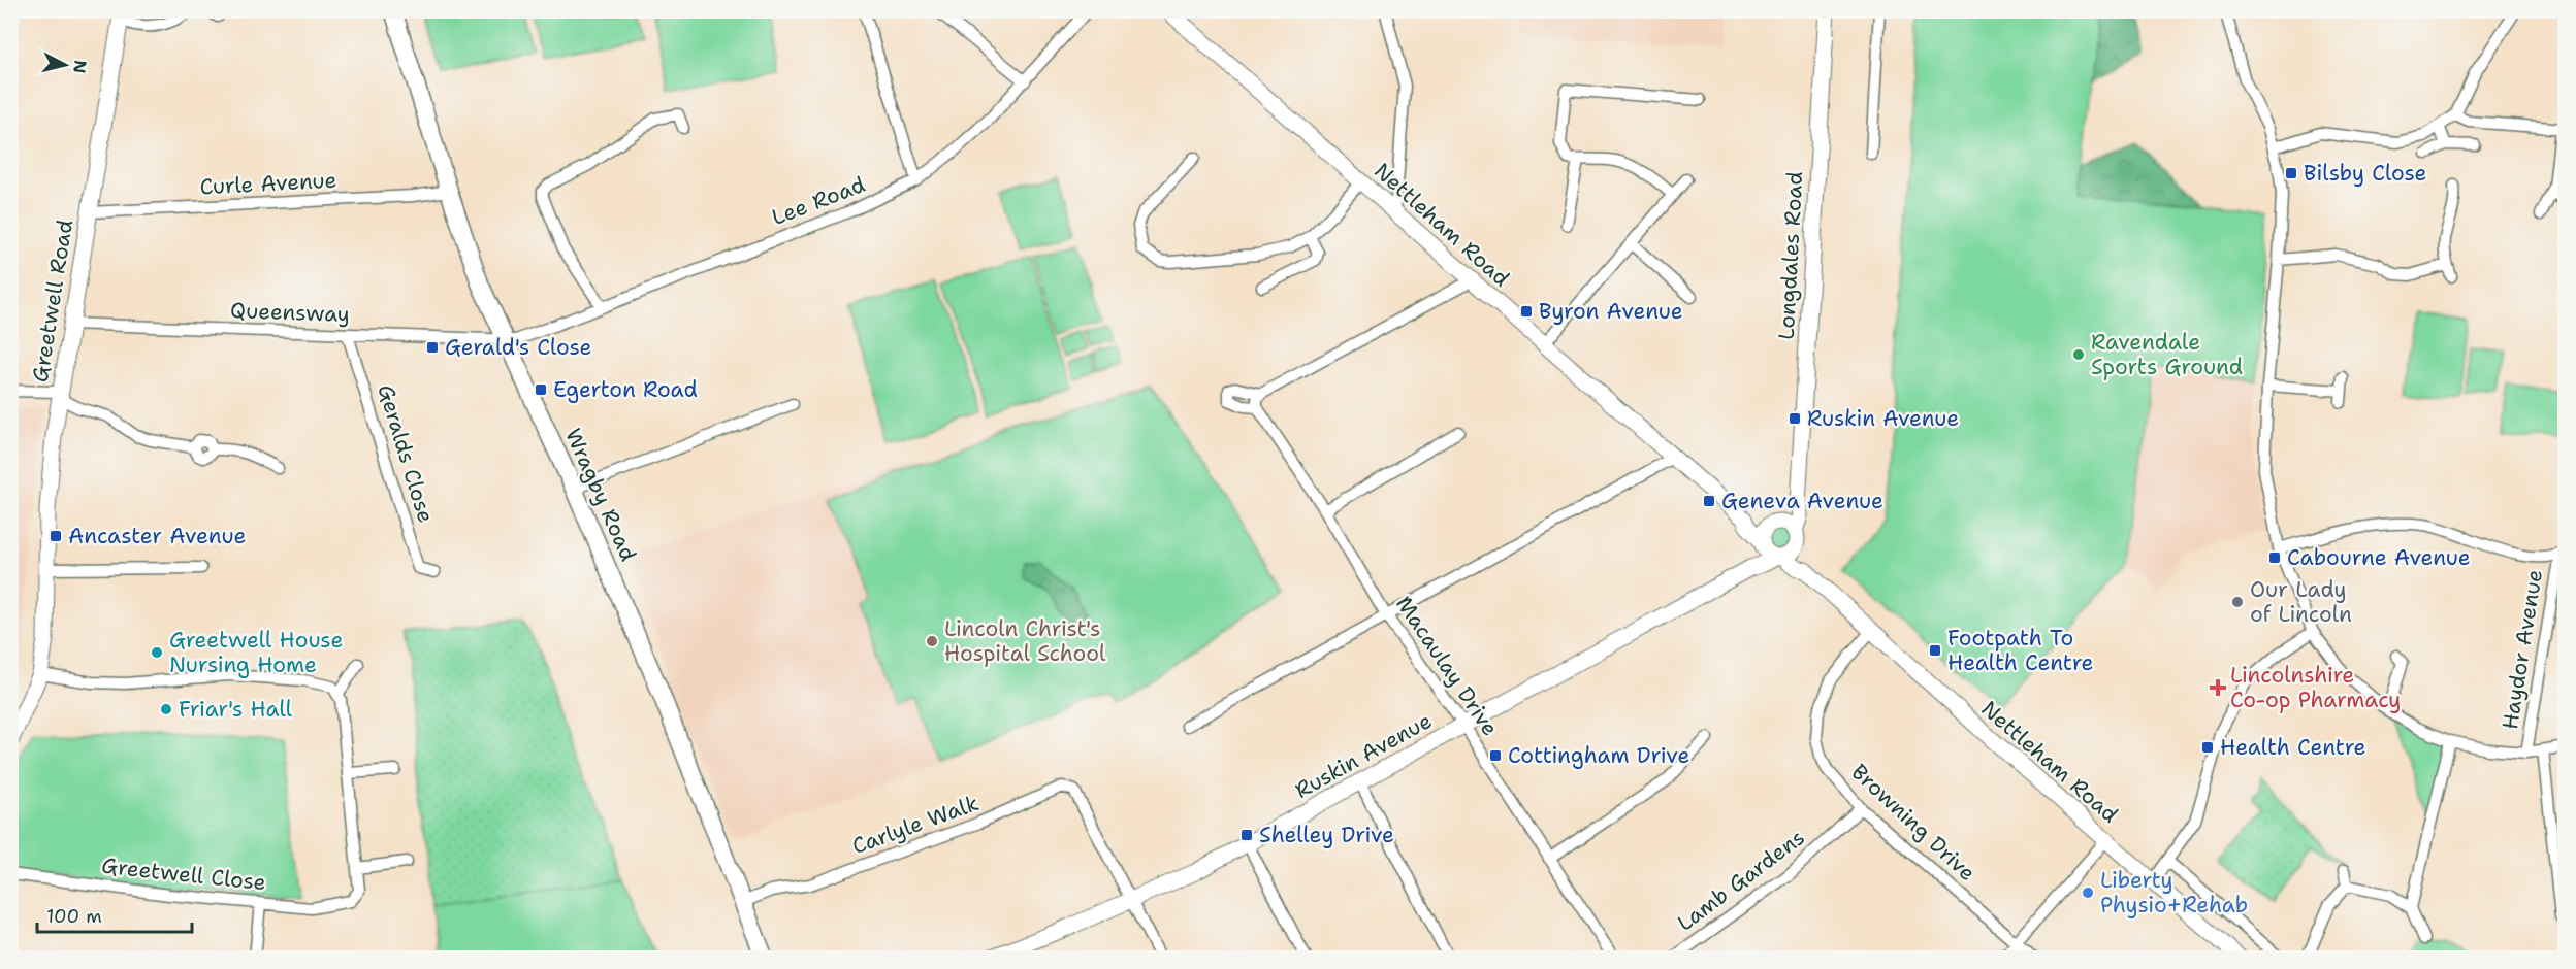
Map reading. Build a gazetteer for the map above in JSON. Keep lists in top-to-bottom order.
{
  "streets": {
    "main road": [
      "Nettleham Road",
      "Longdales Road",
      "Greetwell Road",
      "Wragby Road",
      "Ruskin Avenue"
    ],
    "street": [
      "Curle Avenue",
      "Lee Road",
      "Queensway",
      "Geralds Close",
      "Haydor Avenue",
      "Macaulay Drive",
      "Browning Drive",
      "Carlyle Walk",
      "Greetwell Close",
      "Lamb Gardens"
    ]
  },
  "crossings": [
    ["Curle Avenue", "Greetwell Road"],
    ["Curle Avenue", "Wragby Road"],
    ["Lee Road", "Queensway"],
    ["Lee Road", "Wragby Road"],
    ["Nettleham Road", "Longdales Road"],
    ["Nettleham Road", "Ruskin Avenue"],
    ["Nettleham Road", "Browning Drive"],
    ["Longdales Road", "Ruskin Avenue"],
    ["Greetwell Road", "Queensway"],
    ["Queensway", "Geralds Close"],
    ["Queensway", "Wragby Road"],
    ["Wragby Road", "Carlyle Walk"],
    ["Macaulay Drive", "Ruskin Avenue"],
    ["Ruskin Avenue", "Carlyle Walk"],
    ["Browning Drive", "Lamb Gardens"]
  ],
  "places": {
    "transit": [
      "Bilsby Close",
      "Byron Avenue",
      "Gerald's Close",
      "Egerton Road",
      "Ruskin Avenue",
      "Geneva Avenue",
      "Ancaster Avenue",
      "Cabourne Avenue",
      "Footpath To Health Centre",
      "Health Centre",
      "Cottingham Drive",
      "Shelley Drive"
    ],
    "other": [
      "Ravendale Sports Ground",
      "Our Lady of Lincoln",
      "Lincoln Christ's Hospital School",
      "Greetwell House Nursing Home",
      "Friar's Hall",
      "Liberty Physio+Rehab"
    ],
    "health": ["Lincolnshire Co-op Pharmacy"]
  },
  "scale_bar": "100 m",
  "north": "right"
}
